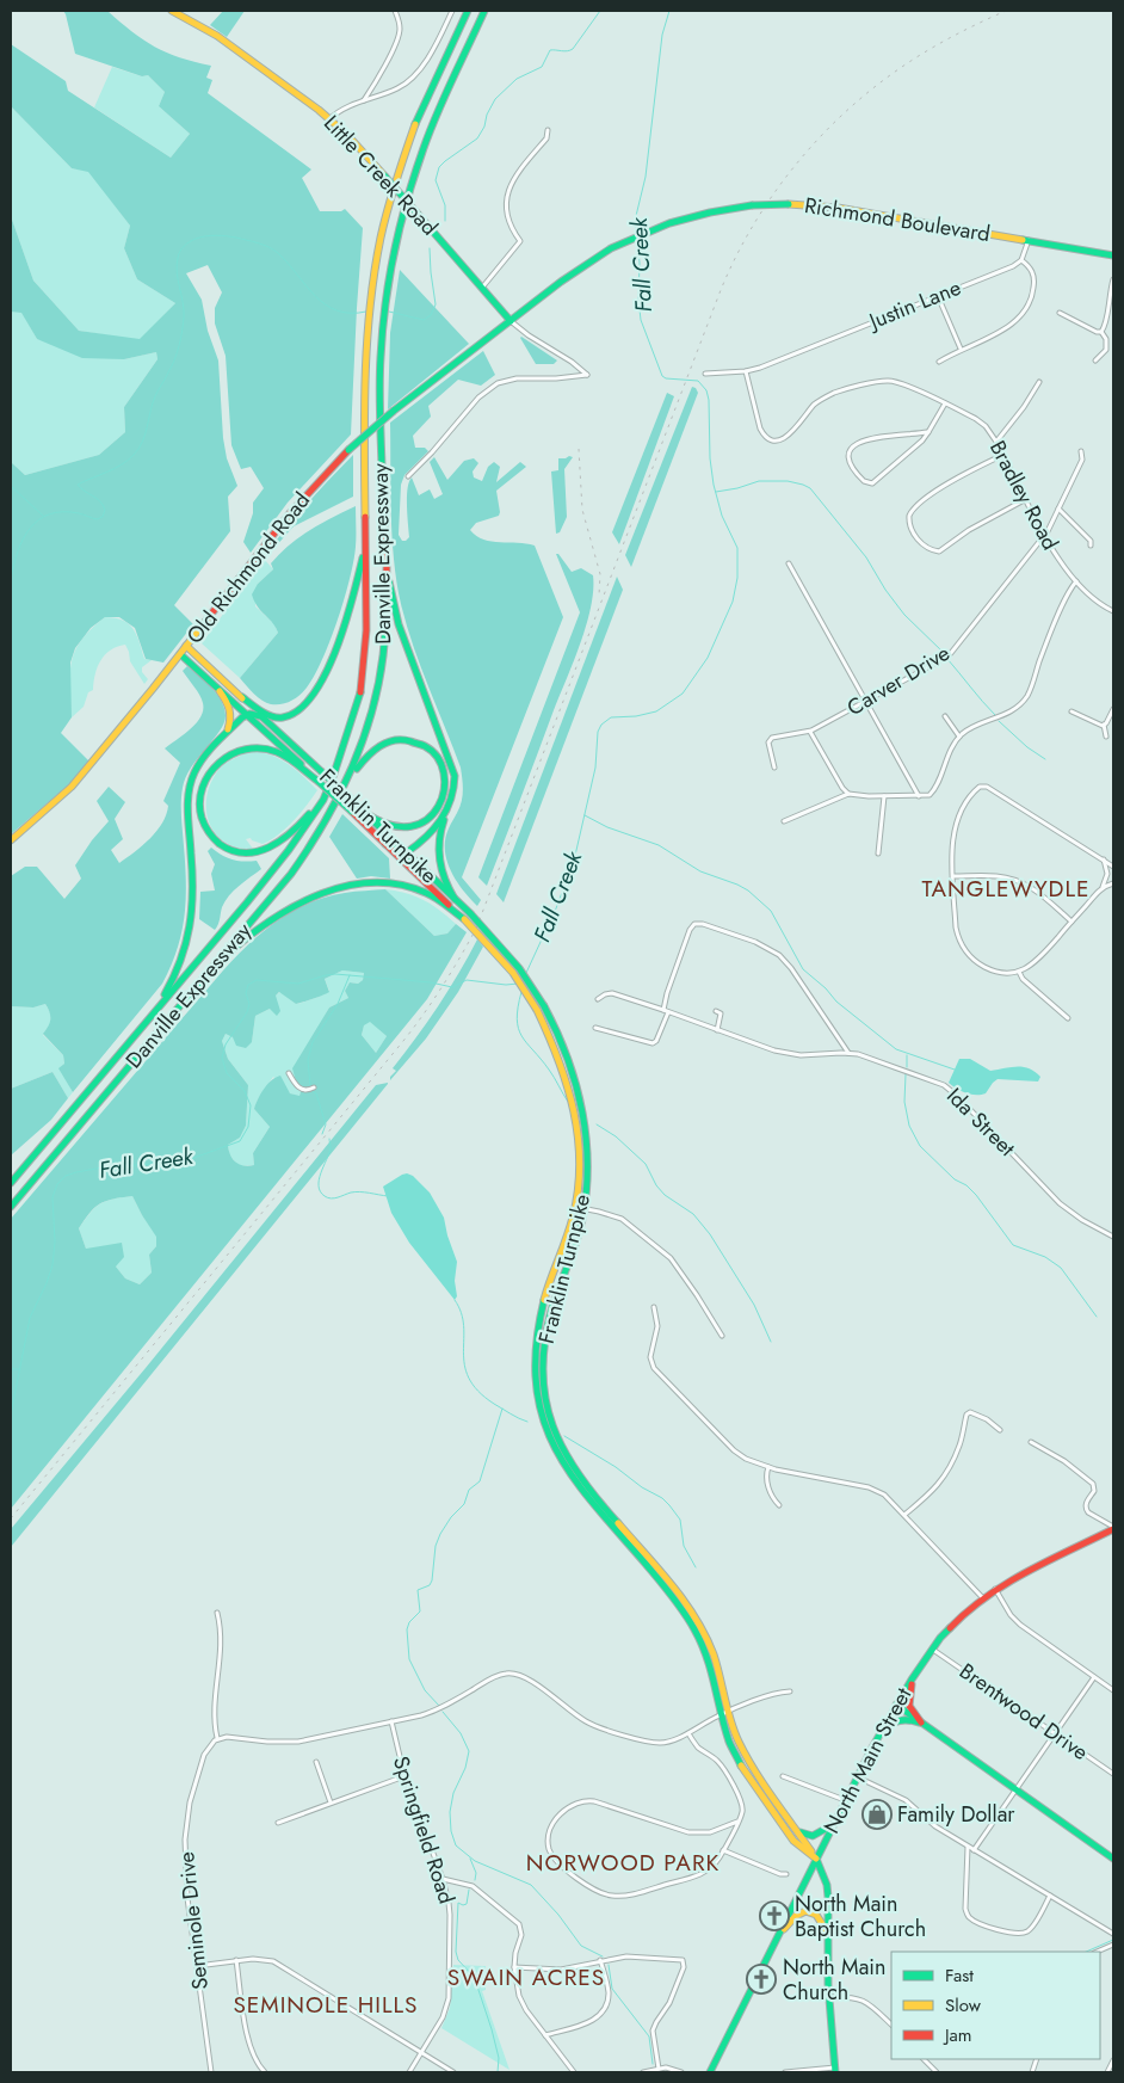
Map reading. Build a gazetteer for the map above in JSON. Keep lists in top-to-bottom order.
{
  "streets": {
    "main road": [
      "Little Creek Road",
      "Richmond Boulevard",
      "Danville Expressway",
      "Old Richmond Road",
      "Franklin Turnpike",
      "North Main Street"
    ],
    "street": [
      "Justin Lane",
      "Bradley Road",
      "Carver Drive",
      "Ida Street",
      "Brentwood Drive",
      "Springfield Road",
      "Seminole Drive"
    ]
  },
  "crossings": [
    ["Little Creek Road", "Richmond Boulevard"],
    ["Little Creek Road", "Old Richmond Road"],
    ["Richmond Boulevard", "Old Richmond Road"],
    ["Justin Lane", "Bradley Road"],
    ["Bradley Road", "Carver Drive"],
    ["Old Richmond Road", "Franklin Turnpike"],
    ["Franklin Turnpike", "North Main Street"],
    ["Brentwood Drive", "North Main Street"]
  ],
  "districts": [
    "TANGLEWYDLE",
    "NORWOOD PARK",
    "SWAIN ACRES",
    "SEMINOLE HILLS"
  ],
  "water": ["Fall Creek"],
  "places": {
    "shop": ["Family Dollar"],
    "church": ["North Main Baptist Church", "North Main Church"]
  },
  "legend": ["Fast", "Slow", "Jam"]
}
